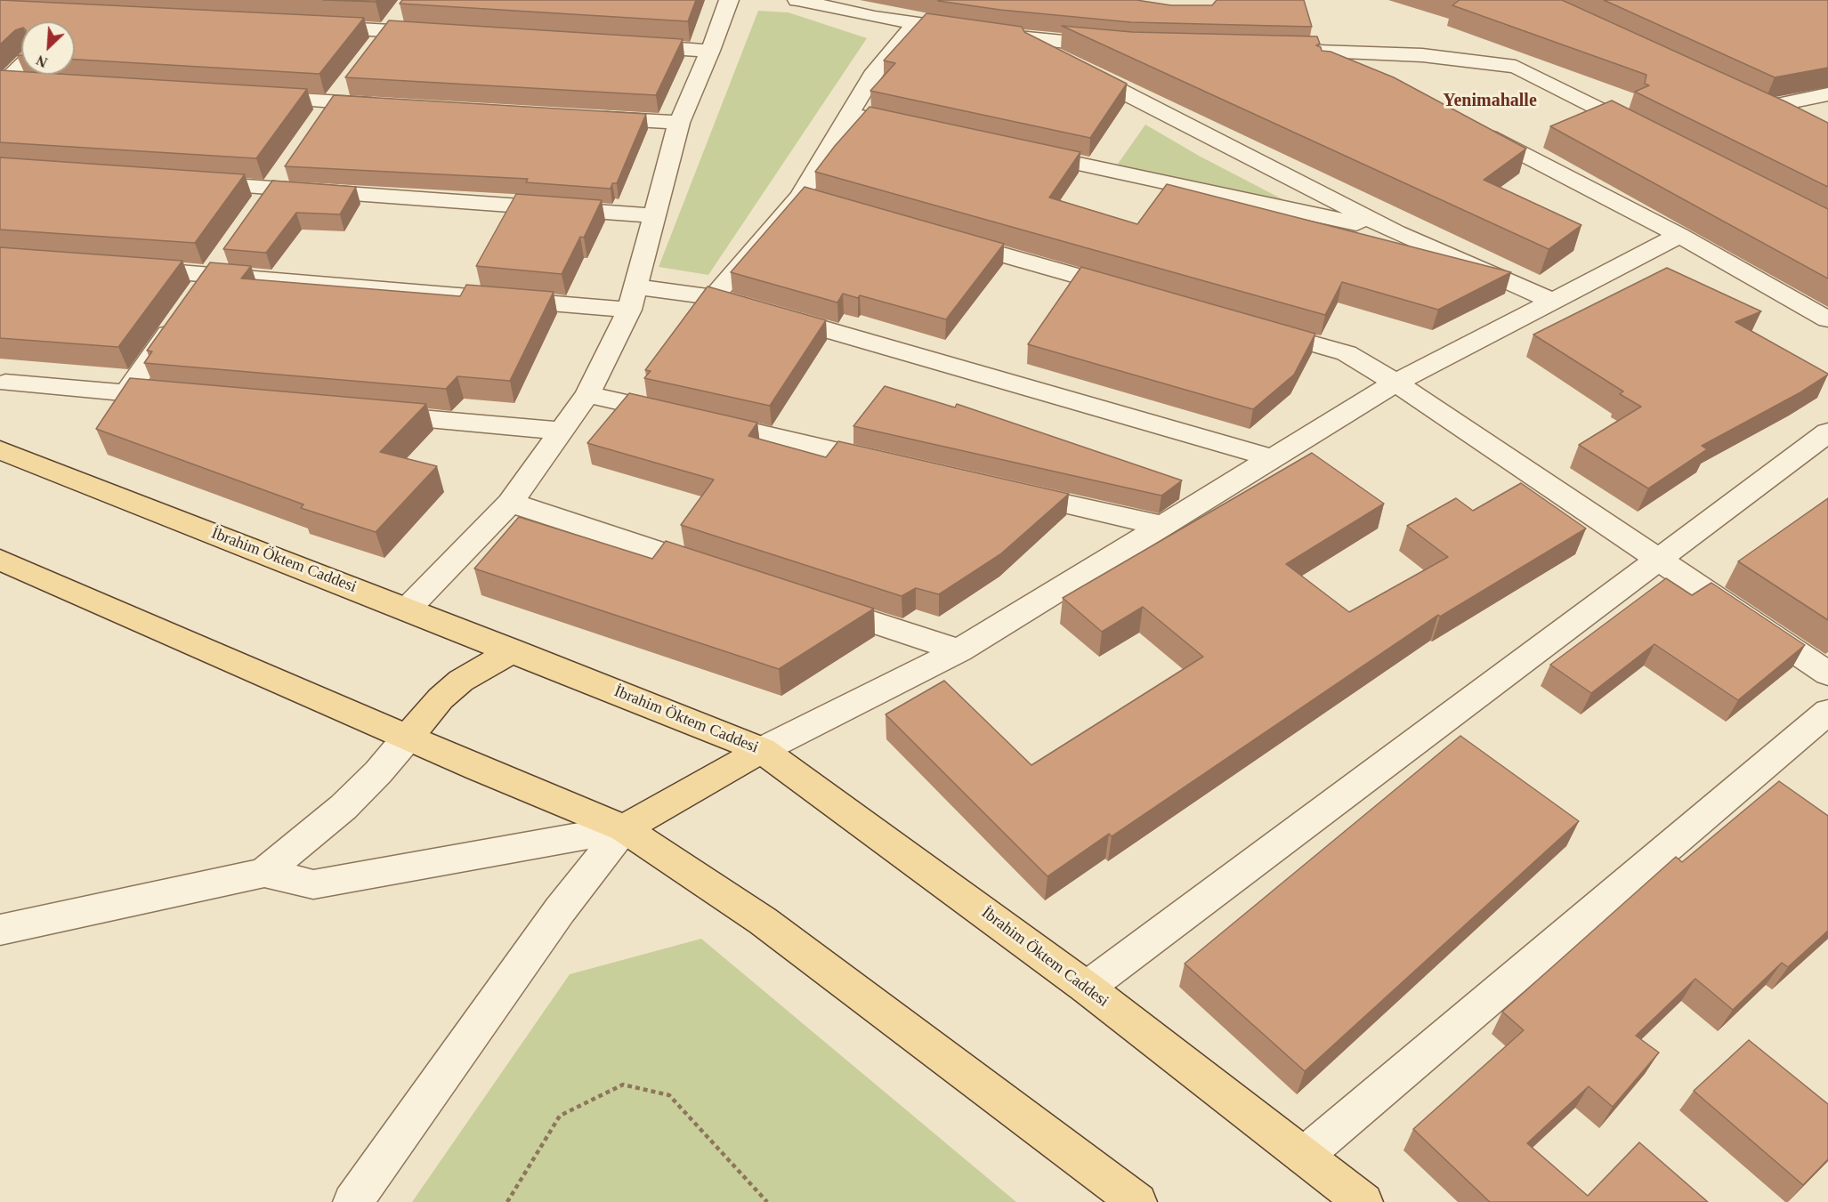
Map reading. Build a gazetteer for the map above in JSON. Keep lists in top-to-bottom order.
{
  "streets": {
    "main road": ["İbrahim Öktem Caddesi"]
  },
  "districts": ["Yenimahalle"],
  "north": "bottom left"
}
